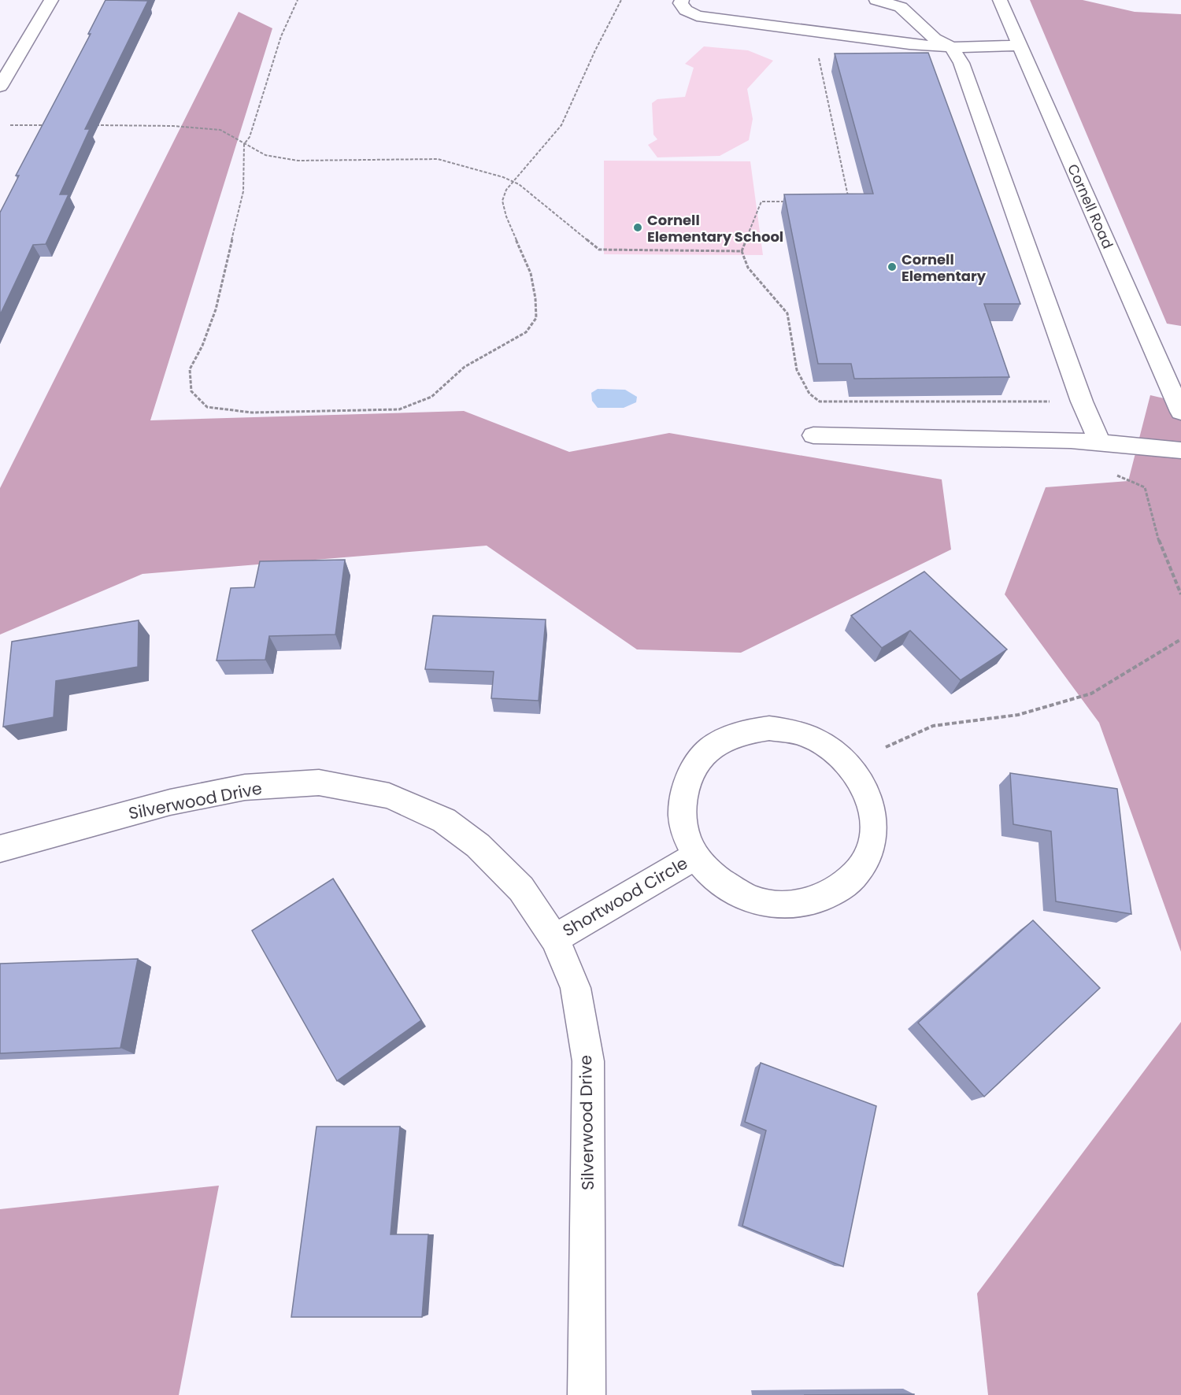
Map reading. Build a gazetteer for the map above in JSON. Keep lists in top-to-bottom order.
{
  "streets": {
    "street": ["Cornell Road", "Silverwood Drive", "Shortwood Circle"]
  },
  "crossings": [
    ["Silverwood Drive", "Shortwood Circle"]
  ],
  "places": ["Cornell Elementary School", "Cornell Elementary"]
}
